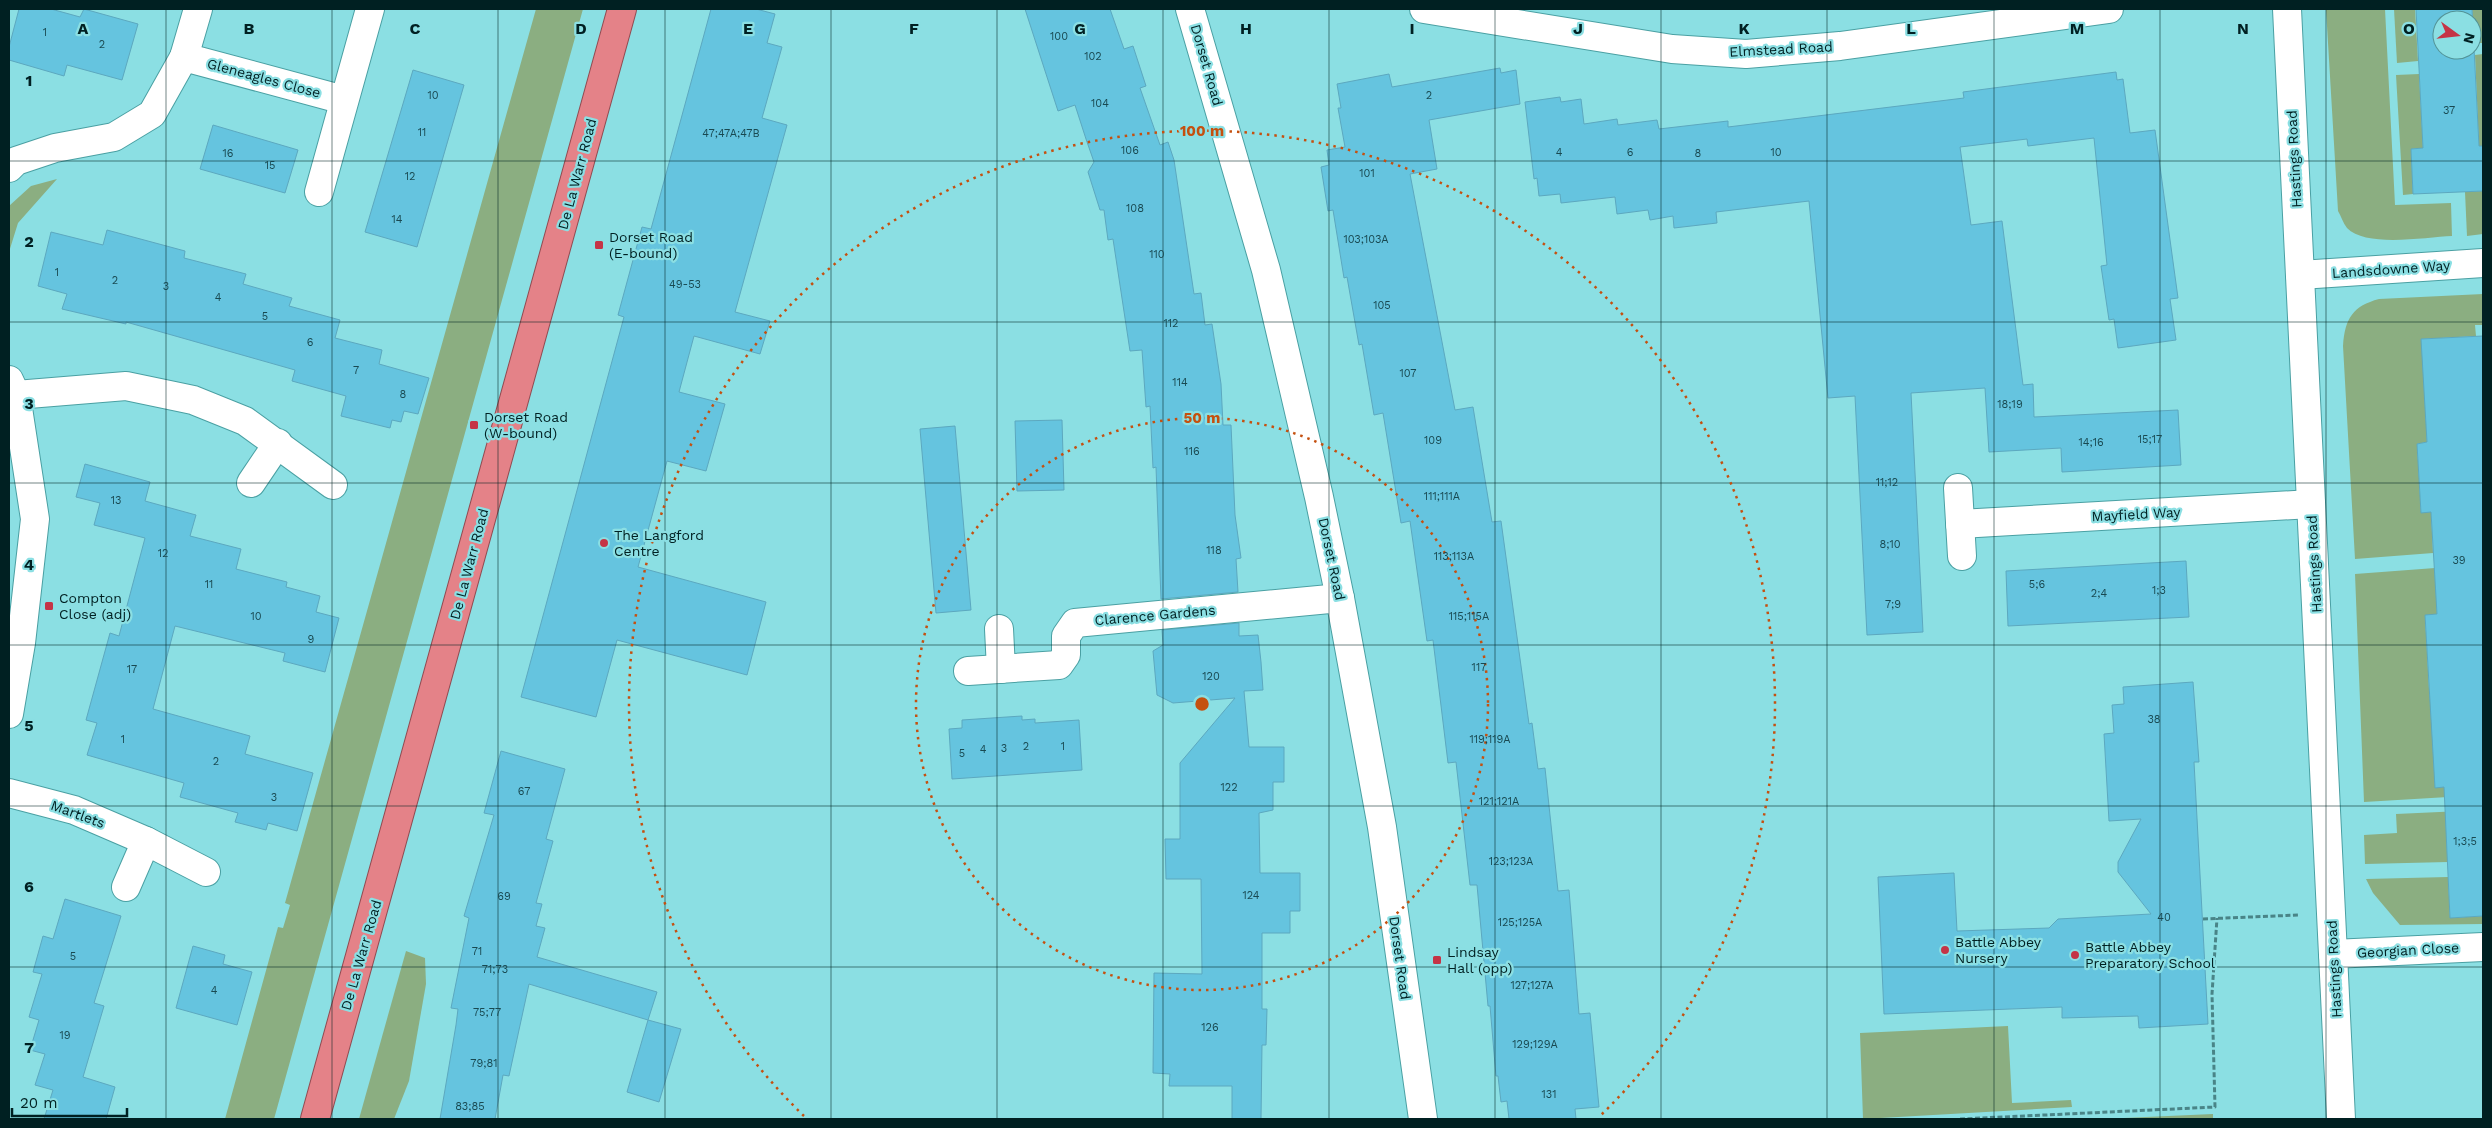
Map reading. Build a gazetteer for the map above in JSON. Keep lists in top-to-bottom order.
{
  "streets": {
    "highway": ["De La Warr Road"],
    "street": [
      "Elmstead Road",
      "Dorset Road",
      "Gleneagles Close",
      "Hastings Road",
      "Landsdowne Way",
      "Mayfield Way",
      "Clarence Gardens",
      "Martlets",
      "Georgian Close"
    ]
  },
  "crossings": [
    ["Dorset Road", "Clarence Gardens"],
    ["Hastings Road", "Landsdowne Way"],
    ["Hastings Road", "Mayfield Way"],
    ["Hastings Road", "Georgian Close"]
  ],
  "places": {
    "transit": [
      "Dorset Road (E-bound)",
      "Dorset Road (W-bound)",
      "Compton Close (adj)",
      "Lindsay Hall (opp)"
    ],
    "other": ["The Langford Centre", "Battle Abbey Nursery", "Battle Abbey Preparatory School"]
  },
  "house_numbers": [
    "1",
    "100",
    "2",
    "102",
    "10",
    "2",
    "104",
    "37",
    "11",
    "47;47A;47B",
    "106",
    "4",
    "6",
    "10",
    "16",
    "8",
    "15",
    "101",
    "12",
    "108",
    "14",
    "103;103A",
    "110",
    "1",
    "2",
    "49-53",
    "3",
    "4",
    "105",
    "5",
    "112",
    "6",
    "7",
    "107",
    "114",
    "8",
    "18;19",
    "15;17",
    "109",
    "14;16",
    "116",
    "11;12",
    "111;111A",
    "13",
    "8;10",
    "118",
    "12",
    "113;113A",
    "39",
    "11",
    "5;6",
    "1;3",
    "2;4",
    "7;9",
    "10",
    "115;115A",
    "9",
    "117",
    "17",
    "120",
    "38",
    "1",
    "119;119A",
    "2",
    "1",
    "3",
    "4",
    "5",
    "2",
    "122",
    "67",
    "3",
    "121;121A",
    "1;3;5",
    "123;123A",
    "124",
    "69",
    "40",
    "125;125A",
    "71",
    "5",
    "71;73",
    "127;127A",
    "4",
    "75;77",
    "126",
    "19",
    "129;129A",
    "79;81",
    "131",
    "83;85"
  ],
  "scale_bar": "20 m",
  "north": "right",
  "grid": {
    "columns": [
      "A",
      "B",
      "C",
      "D",
      "E",
      "F",
      "G",
      "H",
      "I",
      "J",
      "K",
      "L",
      "M",
      "N",
      "O"
    ],
    "rows": [
      "1",
      "2",
      "3",
      "4",
      "5",
      "6",
      "7"
    ]
  },
  "rings": ["100 m", "50 m"]
}
